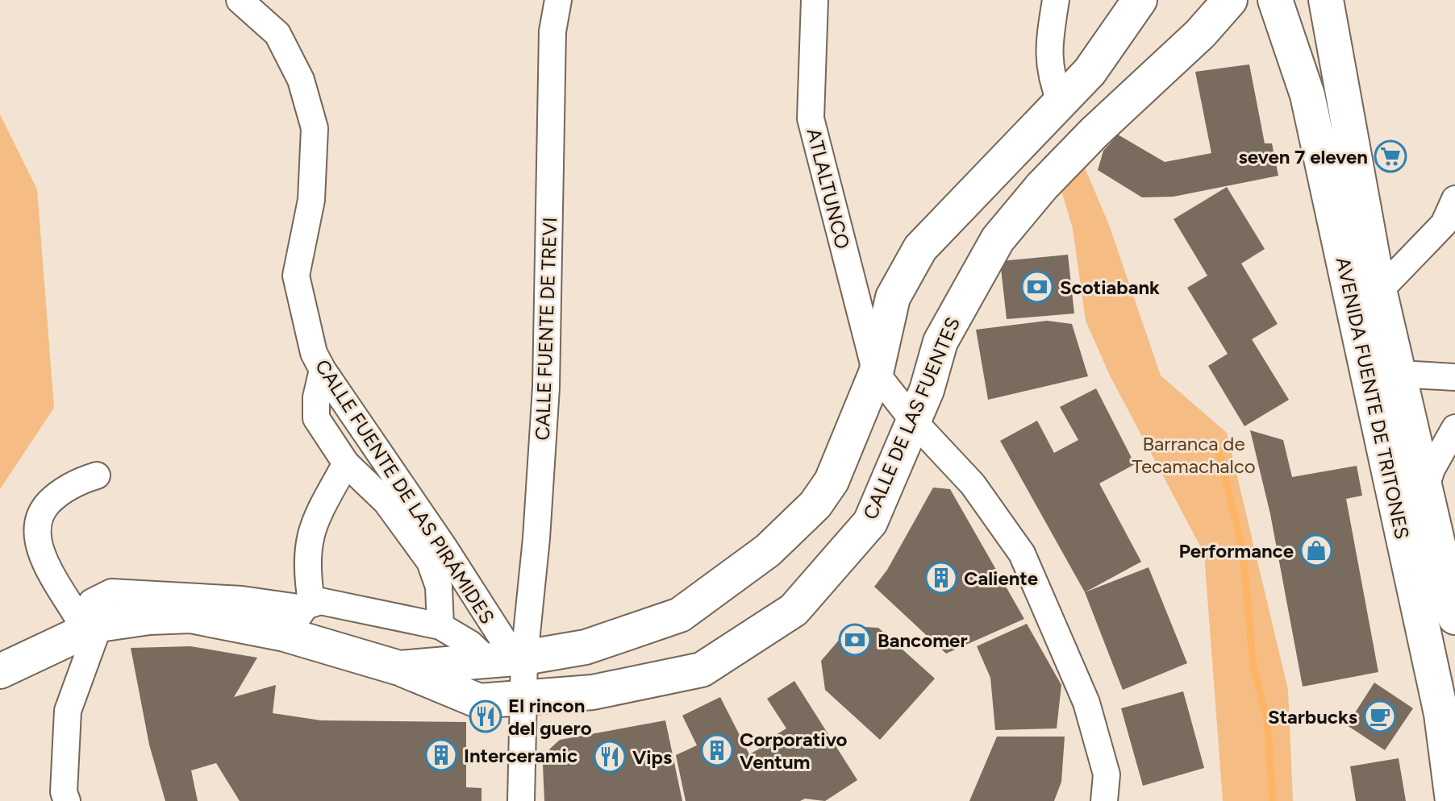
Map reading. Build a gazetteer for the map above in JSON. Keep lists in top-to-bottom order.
{
  "streets": {
    "main road": ["AVENIDA FUENTE DE TRITONES", "CALLE DE LAS FUENTES"],
    "street": ["ATLALTUNCO", "CALLE FUENTE DE TREVI", "CALLE FUENTE DE LAS PIRÁMIDES"]
  },
  "crossings": [
    ["ATLALTUNCO", "CALLE DE LAS FUENTES"],
    ["CALLE FUENTE DE TREVI", "CALLE DE LAS FUENTES"],
    ["CALLE FUENTE DE TREVI", "CALLE FUENTE DE LAS PIRÁMIDES"],
    ["CALLE DE LAS FUENTES", "CALLE FUENTE DE LAS PIRÁMIDES"]
  ],
  "parks": ["Barranca de Tecamachalco"],
  "places": {
    "supermarket": ["seven 7 eleven"],
    "bank": ["Scotiabank", "Bancomer"],
    "shop": ["Performance"],
    "building": ["Caliente", "Corporativo Ventum", "Interceramic"],
    "restaurant": ["El rincon del guero", "Vips"],
    "cafe": ["Starbucks"]
  }
}
